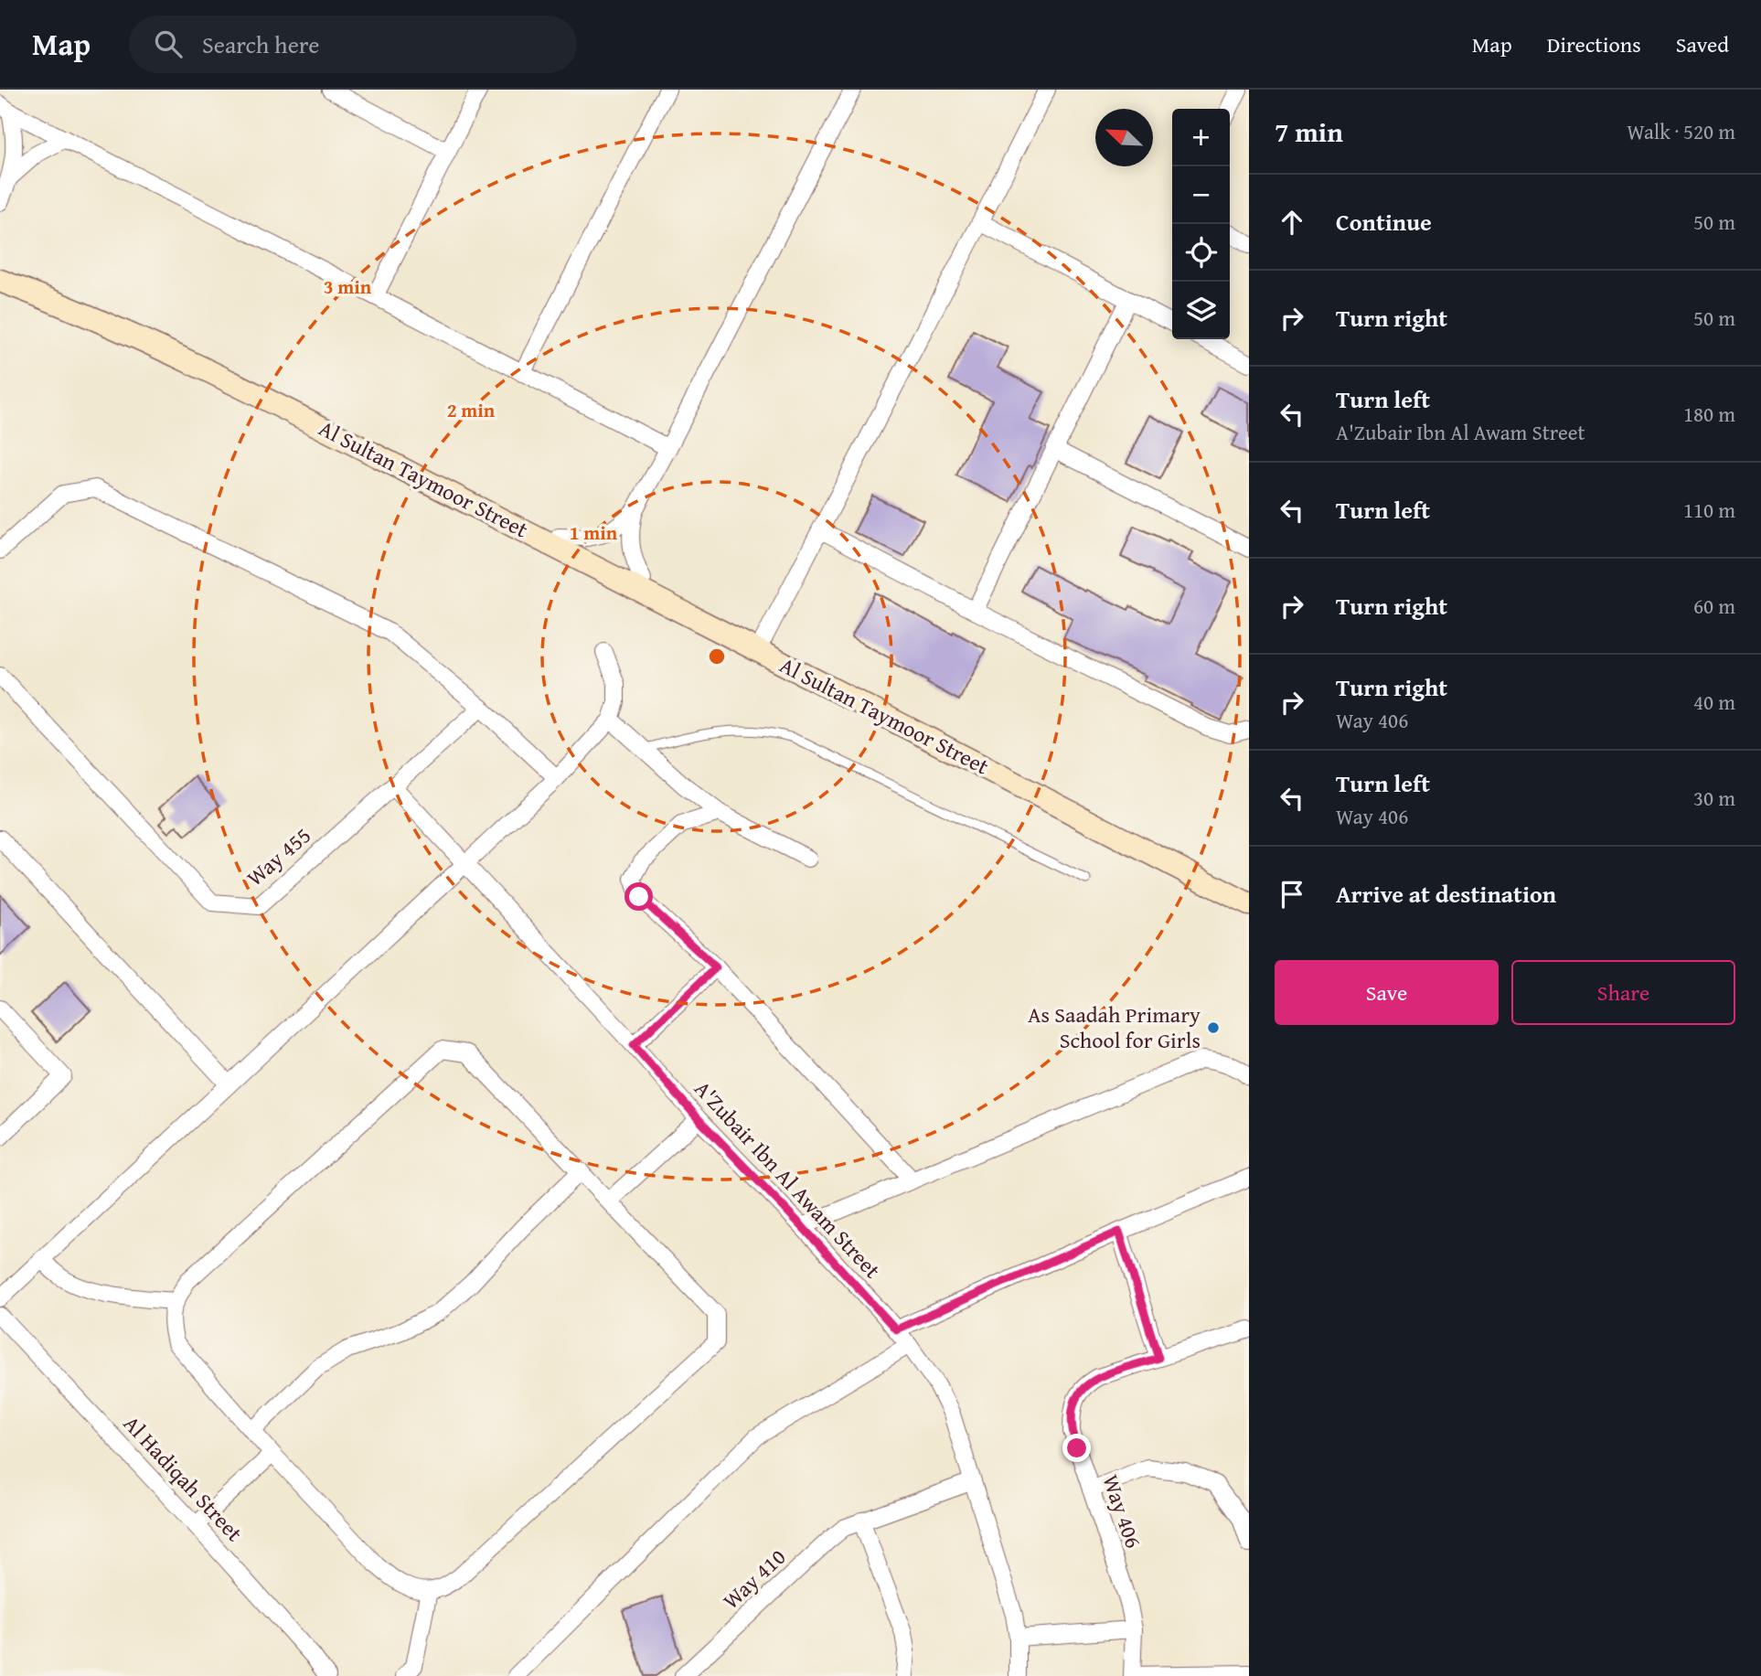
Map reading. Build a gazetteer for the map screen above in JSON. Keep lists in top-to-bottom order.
{
  "streets": {
    "main road": ["Al Sultan Taymoor Street"],
    "street": [
      "Way 455",
      "A'Zubair Ibn Al Awam Street",
      "Al Hadiqah Street",
      "Way 406",
      "Way 410"
    ]
  },
  "crossings": [
    ["Way 455", "A'Zubair Ibn Al Awam Street"],
    ["A'Zubair Ibn Al Awam Street", "Way 410"]
  ],
  "places": ["As Saadah Primary School for Girls"],
  "north": "top left",
  "page": {
    "header": "Map",
    "search": "Search here",
    "nav": ["Map", "Directions", "Saved"],
    "heading": ["7 min", "Walk · 520 m"],
    "map_buttons": ["+", "−"],
    "list": [
      ["Continue", "50 m"],
      ["Turn right", "50 m"],
      ["Turn left", "A'Zubair Ibn Al Awam Street", "180 m"],
      ["Turn left", "110 m"],
      ["Turn right", "60 m"],
      ["Turn right", "Way 406", "40 m"],
      ["Turn left", "Way 406", "30 m"],
      "Arrive at destination"
    ],
    "buttons": ["Save", "Share"]
  },
  "rings": ["3 min", "2 min", "1 min"]
}
